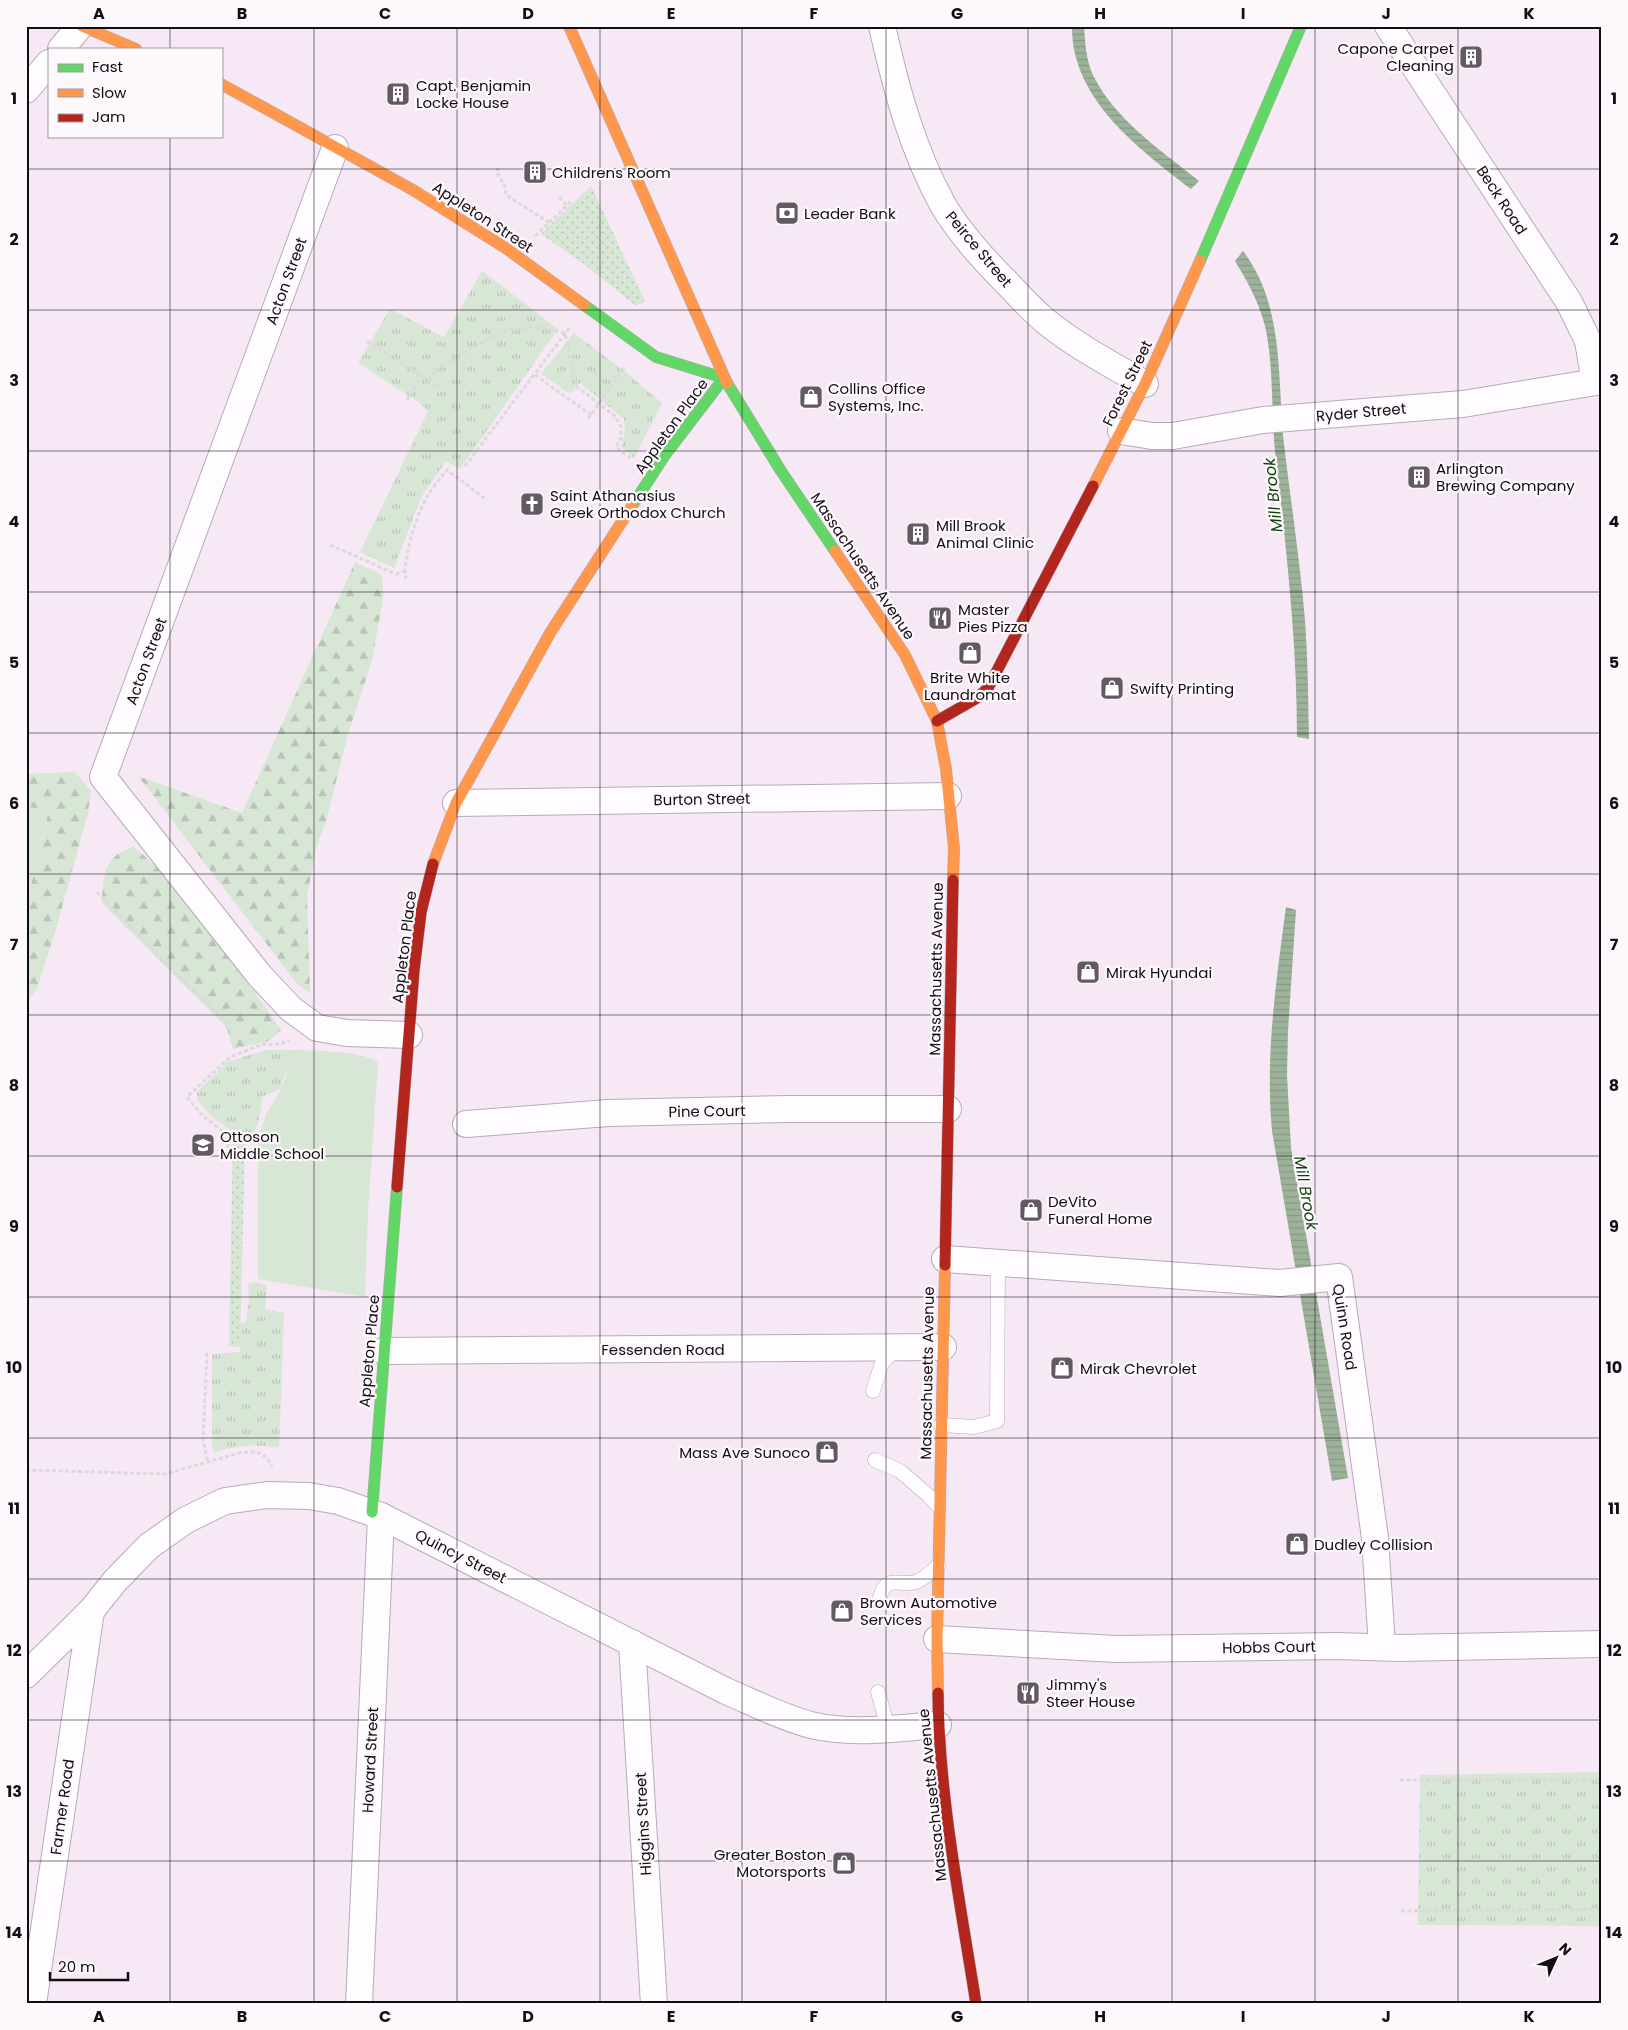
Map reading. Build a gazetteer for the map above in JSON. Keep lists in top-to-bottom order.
{
  "streets": {
    "street": [
      "Beck Road",
      "Appleton Street",
      "Peirce Street",
      "Acton Street",
      "Forest Street",
      "Ryder Street",
      "Appleton Place",
      "Massachusetts Avenue",
      "Burton Street",
      "Pine Court",
      "Quinn Road",
      "Fessenden Road",
      "Quincy Street",
      "Hobbs Court",
      "Howard Street",
      "Farmer Road",
      "Higgins Street"
    ]
  },
  "crossings": [
    ["Beck Road", "Ryder Street"],
    ["Appleton Street", "Acton Street"],
    ["Appleton Street", "Appleton Place"],
    ["Appleton Street", "Massachusetts Avenue"],
    ["Peirce Street", "Forest Street"],
    ["Acton Street", "Appleton Place"],
    ["Forest Street", "Ryder Street"],
    ["Forest Street", "Massachusetts Avenue"],
    ["Appleton Place", "Massachusetts Avenue"],
    ["Appleton Place", "Burton Street"],
    ["Appleton Place", "Fessenden Road"],
    ["Appleton Place", "Quincy Street"],
    ["Appleton Place", "Howard Street"],
    ["Massachusetts Avenue", "Burton Street"],
    ["Massachusetts Avenue", "Pine Court"],
    ["Massachusetts Avenue", "Quinn Road"],
    ["Massachusetts Avenue", "Fessenden Road"],
    ["Massachusetts Avenue", "Quincy Street"],
    ["Massachusetts Avenue", "Hobbs Court"],
    ["Quinn Road", "Hobbs Court"],
    ["Quincy Street", "Howard Street"],
    ["Quincy Street", "Farmer Road"],
    ["Quincy Street", "Higgins Street"]
  ],
  "water": ["Mill Brook"],
  "places": {
    "building": [
      "Capone Carpet Cleaning",
      "Capt. Benjamin Locke House",
      "Childrens Room",
      "Arlington Brewing Company",
      "Mill Brook Animal Clinic"
    ],
    "bank": ["Leader Bank"],
    "shop": [
      "Collins Office Systems, Inc.",
      "Brite White Laundromat",
      "Swifty Printing",
      "Mirak Hyundai",
      "DeVito Funeral Home",
      "Mirak Chevrolet",
      "Mass Ave Sunoco",
      "Dudley Collision",
      "Brown Automotive Services",
      "Greater Boston Motorsports"
    ],
    "church": ["Saint Athanasius Greek Orthodox Church"],
    "restaurant": ["Master Pies Pizza", "Jimmy's Steer House"],
    "school or university": ["Ottoson Middle School"]
  },
  "legend": ["Fast", "Slow", "Jam"],
  "scale_bar": "20 m",
  "north": "top right",
  "grid": {
    "columns": [
      "A",
      "B",
      "C",
      "D",
      "E",
      "F",
      "G",
      "H",
      "I",
      "J",
      "K"
    ],
    "rows": [
      "1",
      "2",
      "3",
      "4",
      "5",
      "6",
      "7",
      "8",
      "9",
      "10",
      "11",
      "12",
      "13",
      "14"
    ]
  }
}
